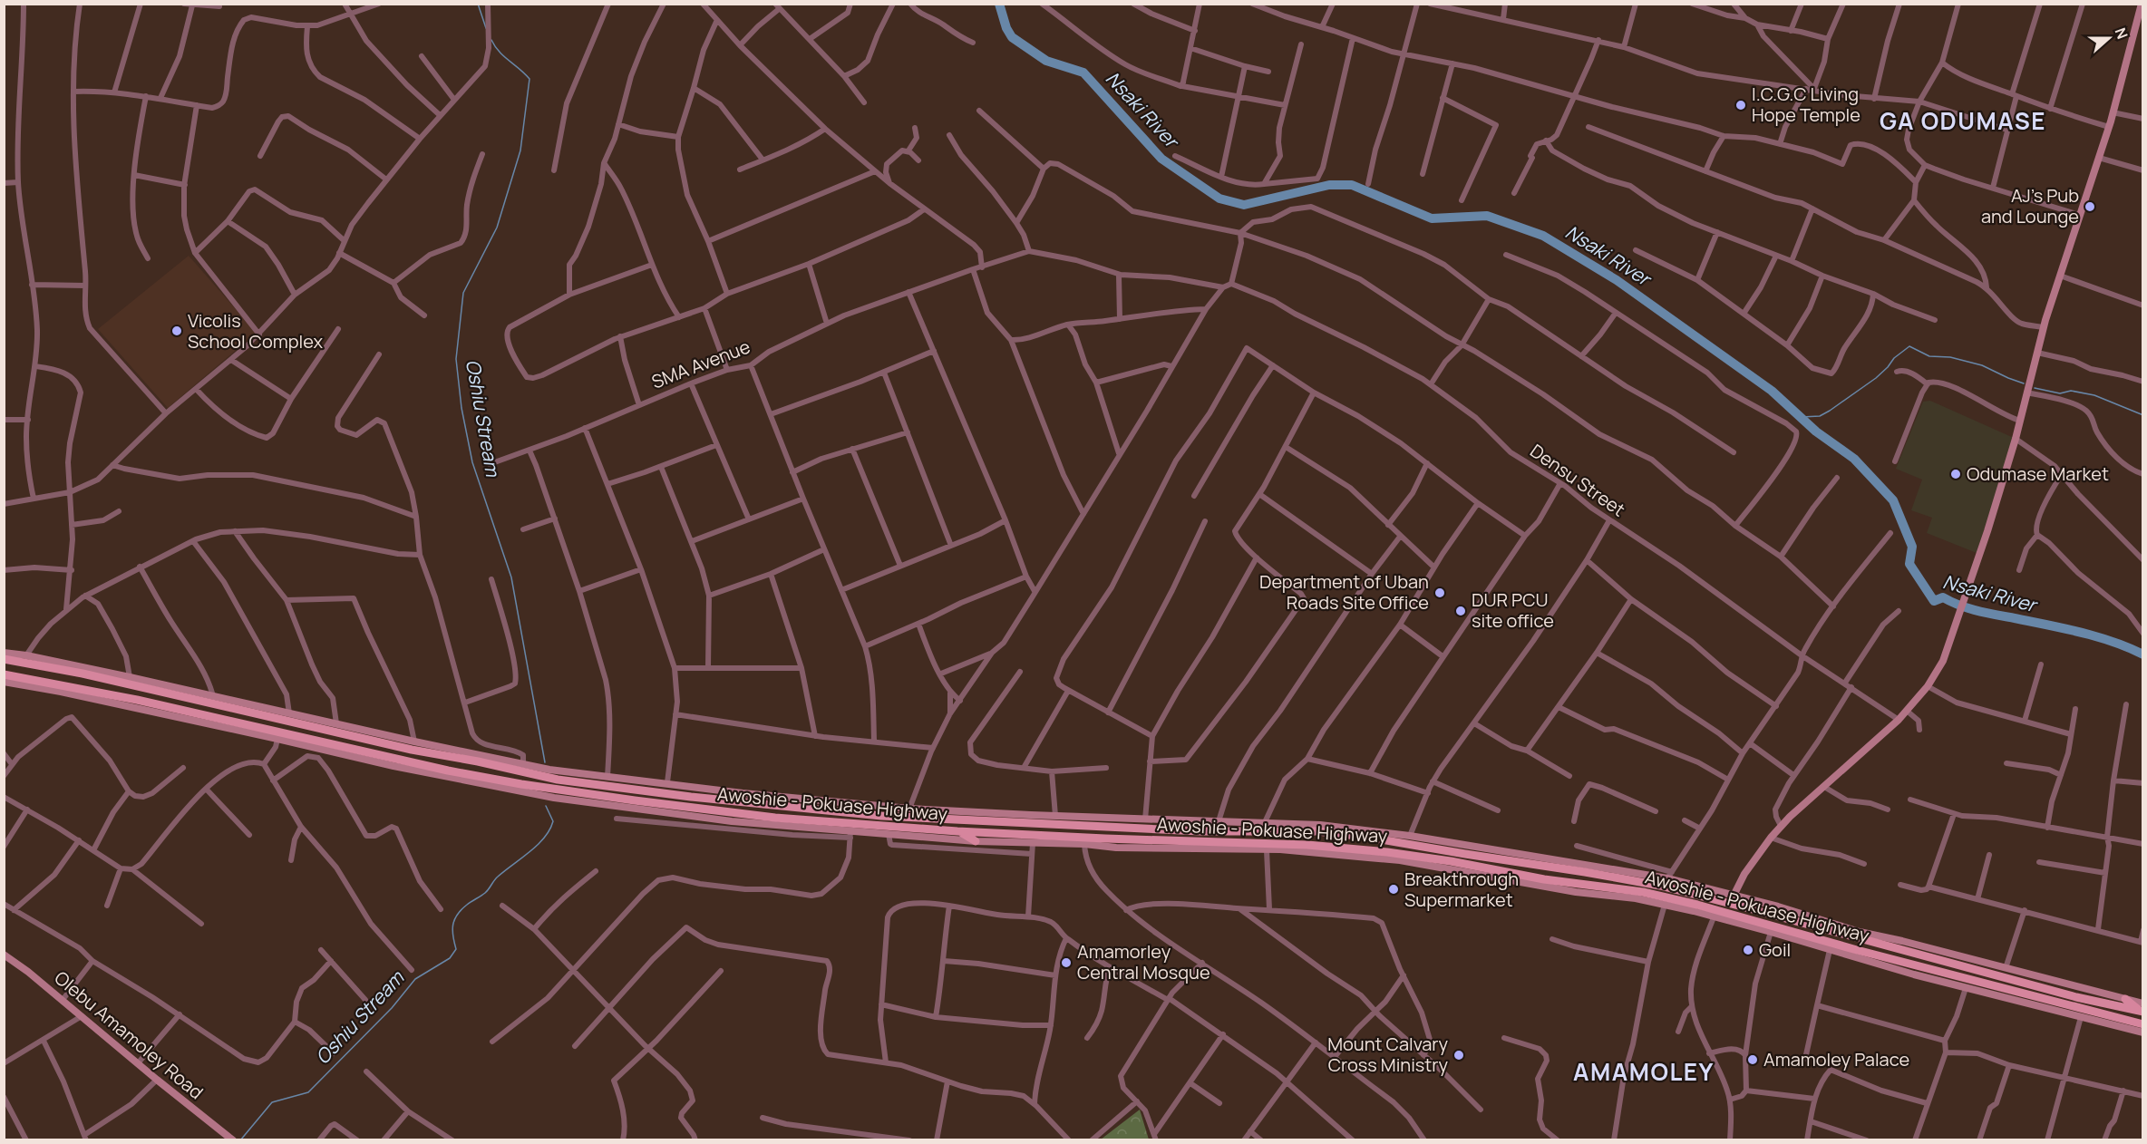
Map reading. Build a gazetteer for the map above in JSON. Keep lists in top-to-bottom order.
{
  "streets": {
    "main road": ["Awoshie - Pokuase Highway"],
    "street": ["SMA Avenue", "Densu Street", "Olebu Amamoley Road"]
  },
  "districts": ["GA ODUMASE", "AMAMOLEY"],
  "water": ["Nsaki River", "Oshiu Stream"],
  "places": [
    "I.C.G.C Living Hope Temple",
    "AJ's Pub and Lounge",
    "Vicolis School Complex",
    "Odumase Market",
    "Department of Uban Roads Site Office",
    "DUR PCU site office",
    "Breakthrough Supermarket",
    "Goil",
    "Amamorley Central Mosque",
    "Mount Calvary Cross Ministry",
    "Amamoley Palace"
  ],
  "north": "right"
}
